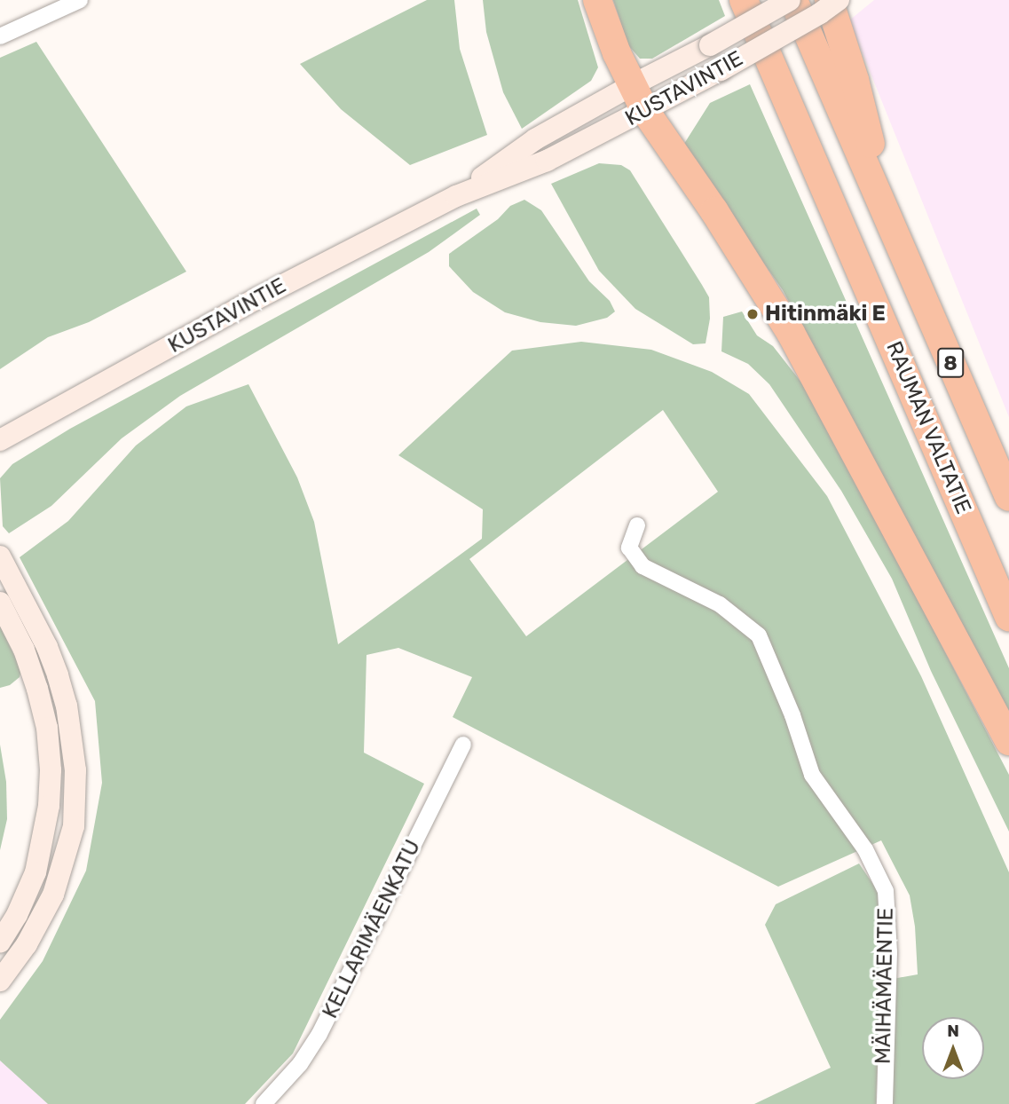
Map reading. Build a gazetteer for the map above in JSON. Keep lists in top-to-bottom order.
{
  "streets": {
    "highway": ["8", "RAUMAN VALTATIE"],
    "main road": ["KUSTAVINTIE"],
    "street": ["KELLARIMÄENKATU", "MÄIHÄMÄENTIE"]
  },
  "crossings": [
    ["KUSTAVINTIE", "RAUMAN VALTATIE"]
  ],
  "places": ["Hitinmäki E"],
  "north": "top"
}
